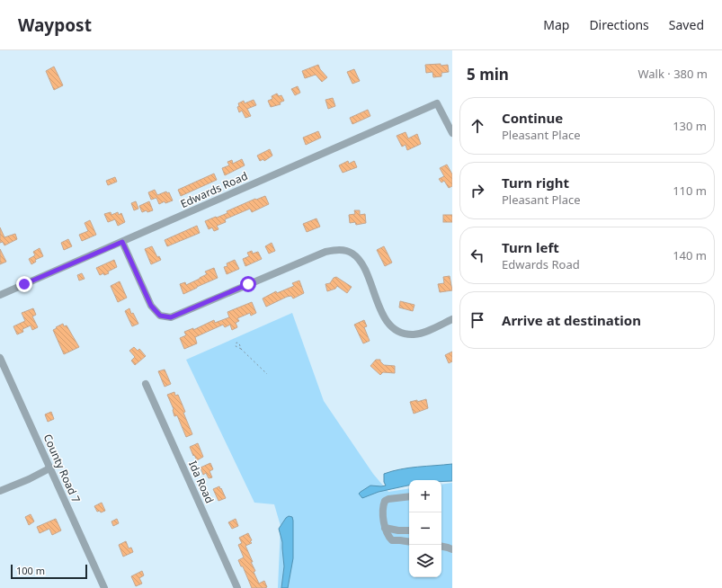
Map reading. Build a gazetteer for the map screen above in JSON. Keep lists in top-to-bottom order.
{
  "streets": {
    "street": ["Edwards Road", "County Road 7", "Ida Road"]
  },
  "scale_bar": "100 m",
  "page": {
    "header": "Waypost",
    "nav": ["Map", "Directions", "Saved"],
    "heading": ["5 min", "Walk · 380 m"],
    "list": [
      ["Continue", "Pleasant Place", "130 m"],
      ["Turn right", "Pleasant Place", "110 m"],
      ["Turn left", "Edwards Road", "140 m"],
      "Arrive at destination"
    ],
    "map_buttons": ["+", "−"],
    "scale": "100 m"
  }
}
